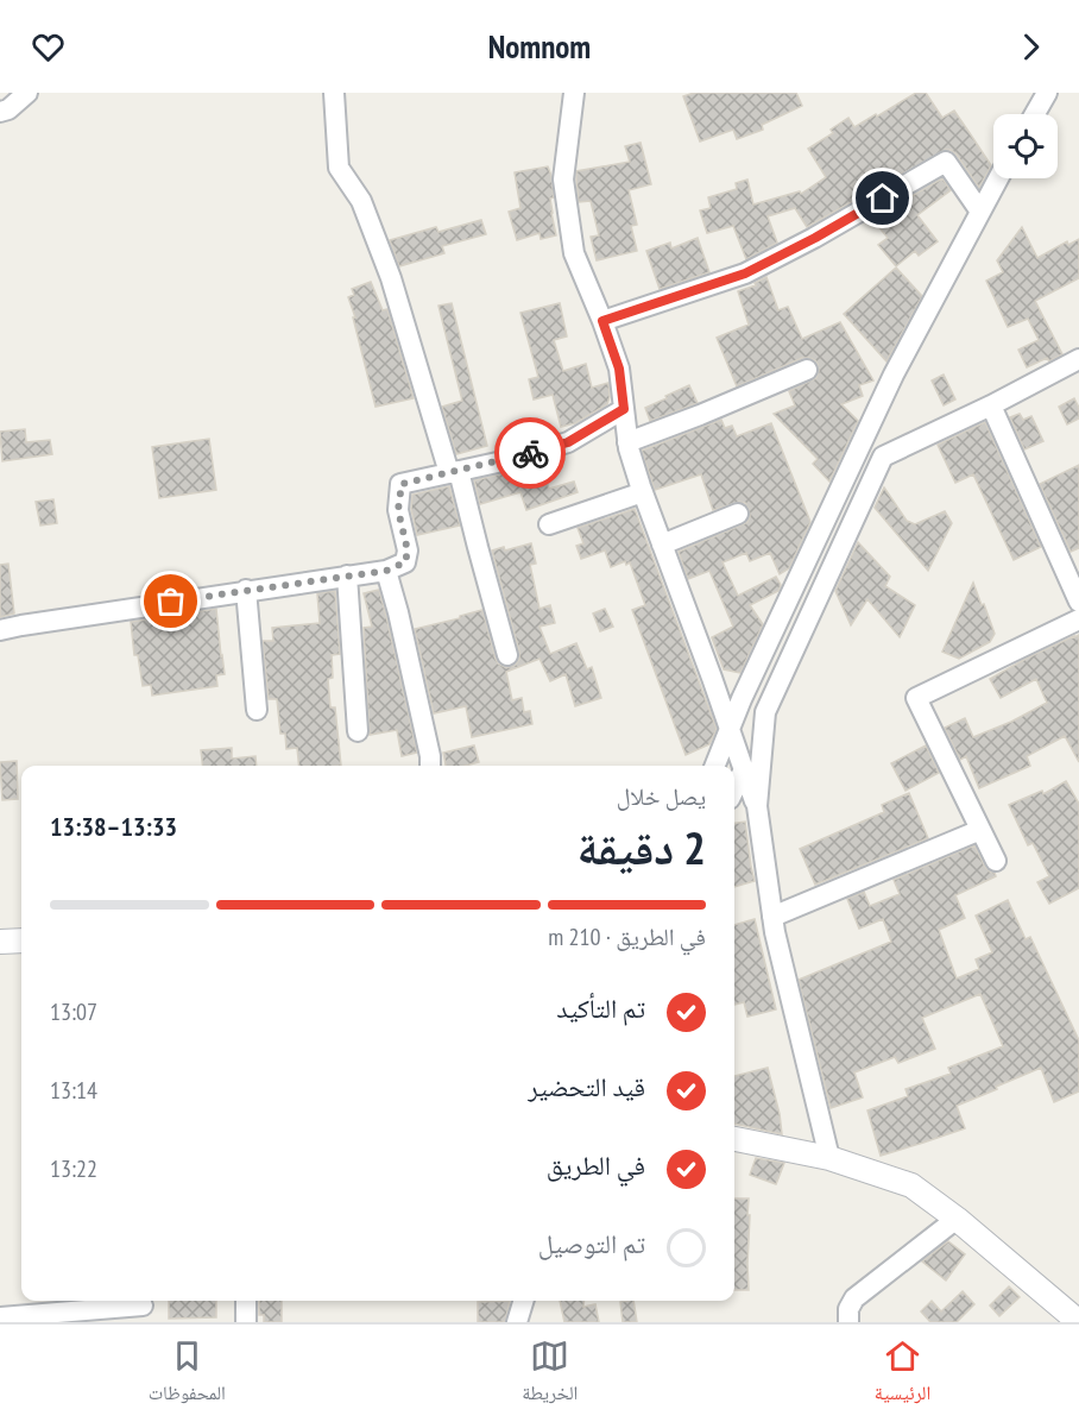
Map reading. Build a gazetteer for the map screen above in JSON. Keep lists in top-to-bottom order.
{
  "page": {
    "header": "Nomnom",
    "heading": ["2 دقيقة", "يصل خلال", "13:33–13:38"],
    "bar": "في الطريق · 210 m",
    "list": [
      ["تم التأكيد", "13:07"],
      ["قيد التحضير", "13:14"],
      ["في الطريق", "13:22"],
      "تم التوصيل"
    ],
    "tabs": ["الرئيسية", "الخريطة", "المحفوظات"]
  }
}
